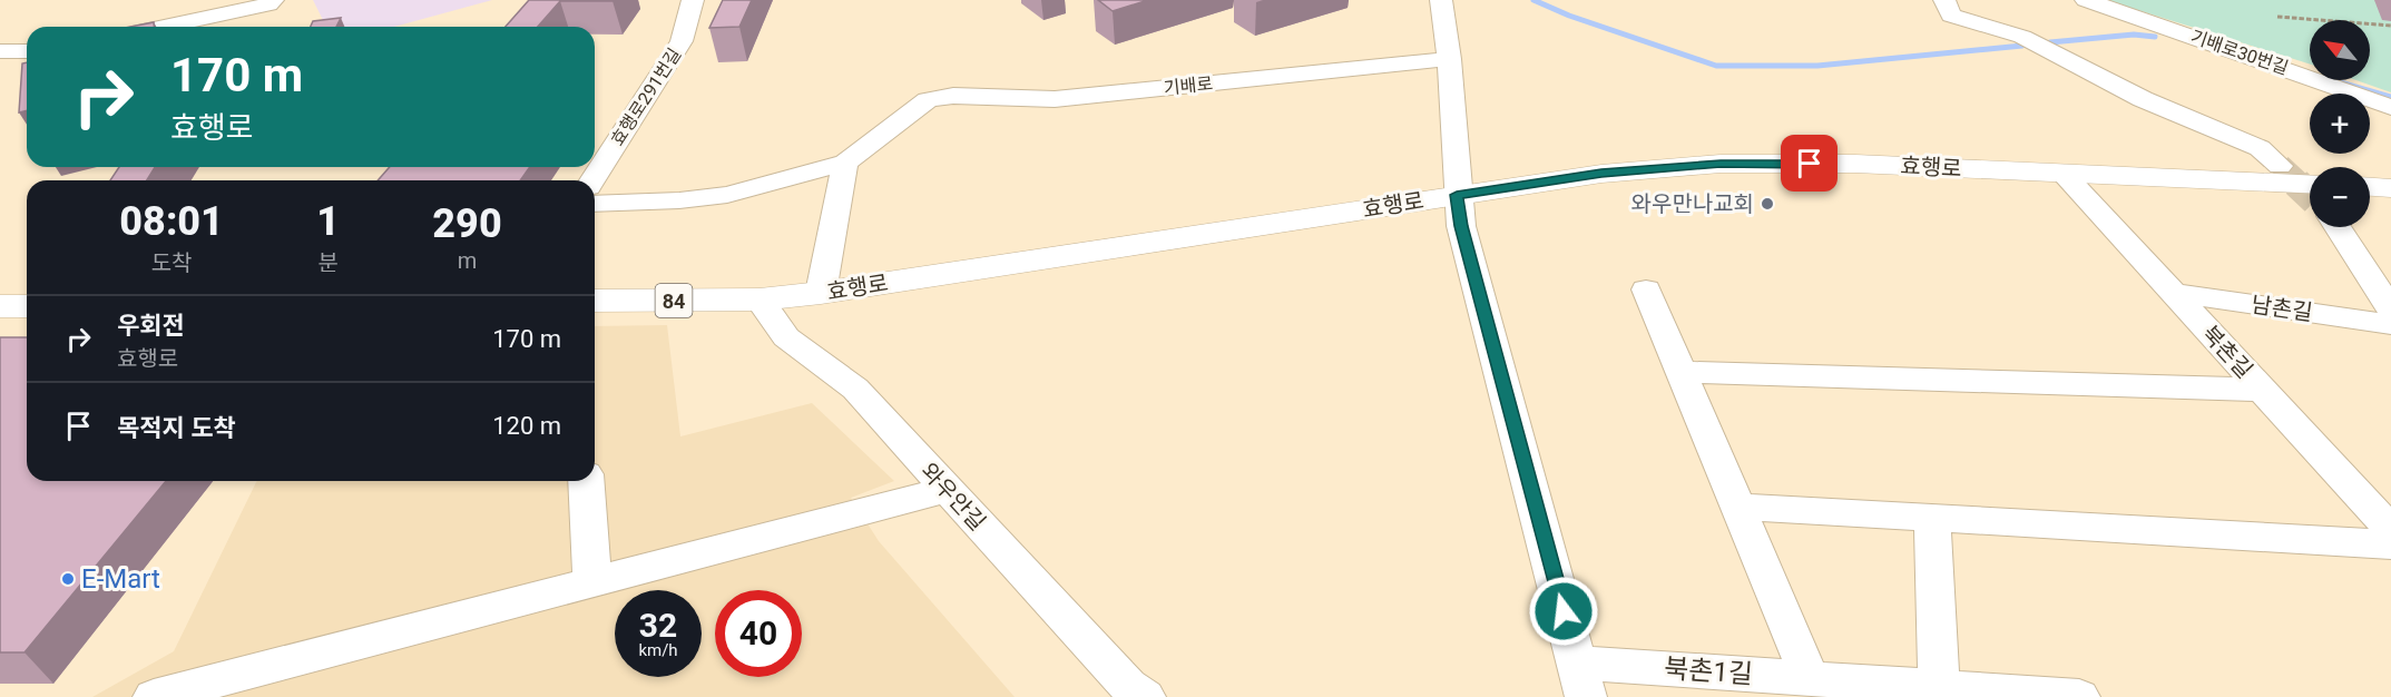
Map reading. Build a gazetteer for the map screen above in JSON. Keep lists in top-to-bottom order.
{
  "streets": {
    "main road": ["효행로", "84"],
    "street": [
      "기배로30번길",
      "기배로",
      "효행로291번길",
      "남촌길",
      "북촌길",
      "와우안길",
      "북촌1길"
    ]
  },
  "crossings": [
    ["효행로", "북촌길"],
    ["효행로", "와우안길"],
    ["남촌길", "북촌길"]
  ],
  "places": ["와우만나교회", "E-Mart"],
  "north": "top left",
  "page": {
    "map_buttons": ["+", "−"],
    "turn": ["170 m", "효행로"],
    "eta": [
      "08:01",
      "도착",
      "1",
      "분",
      "290",
      "m"
    ],
    "list": [
      {
        "name": "우회전",
        "note": "효행로",
        "value": "170 m"
      },
      {
        "name": "목적지 도착",
        "value": "120 m"
      }
    ],
    "speed": "32 km/h",
    "limit": "40"
  }
}
